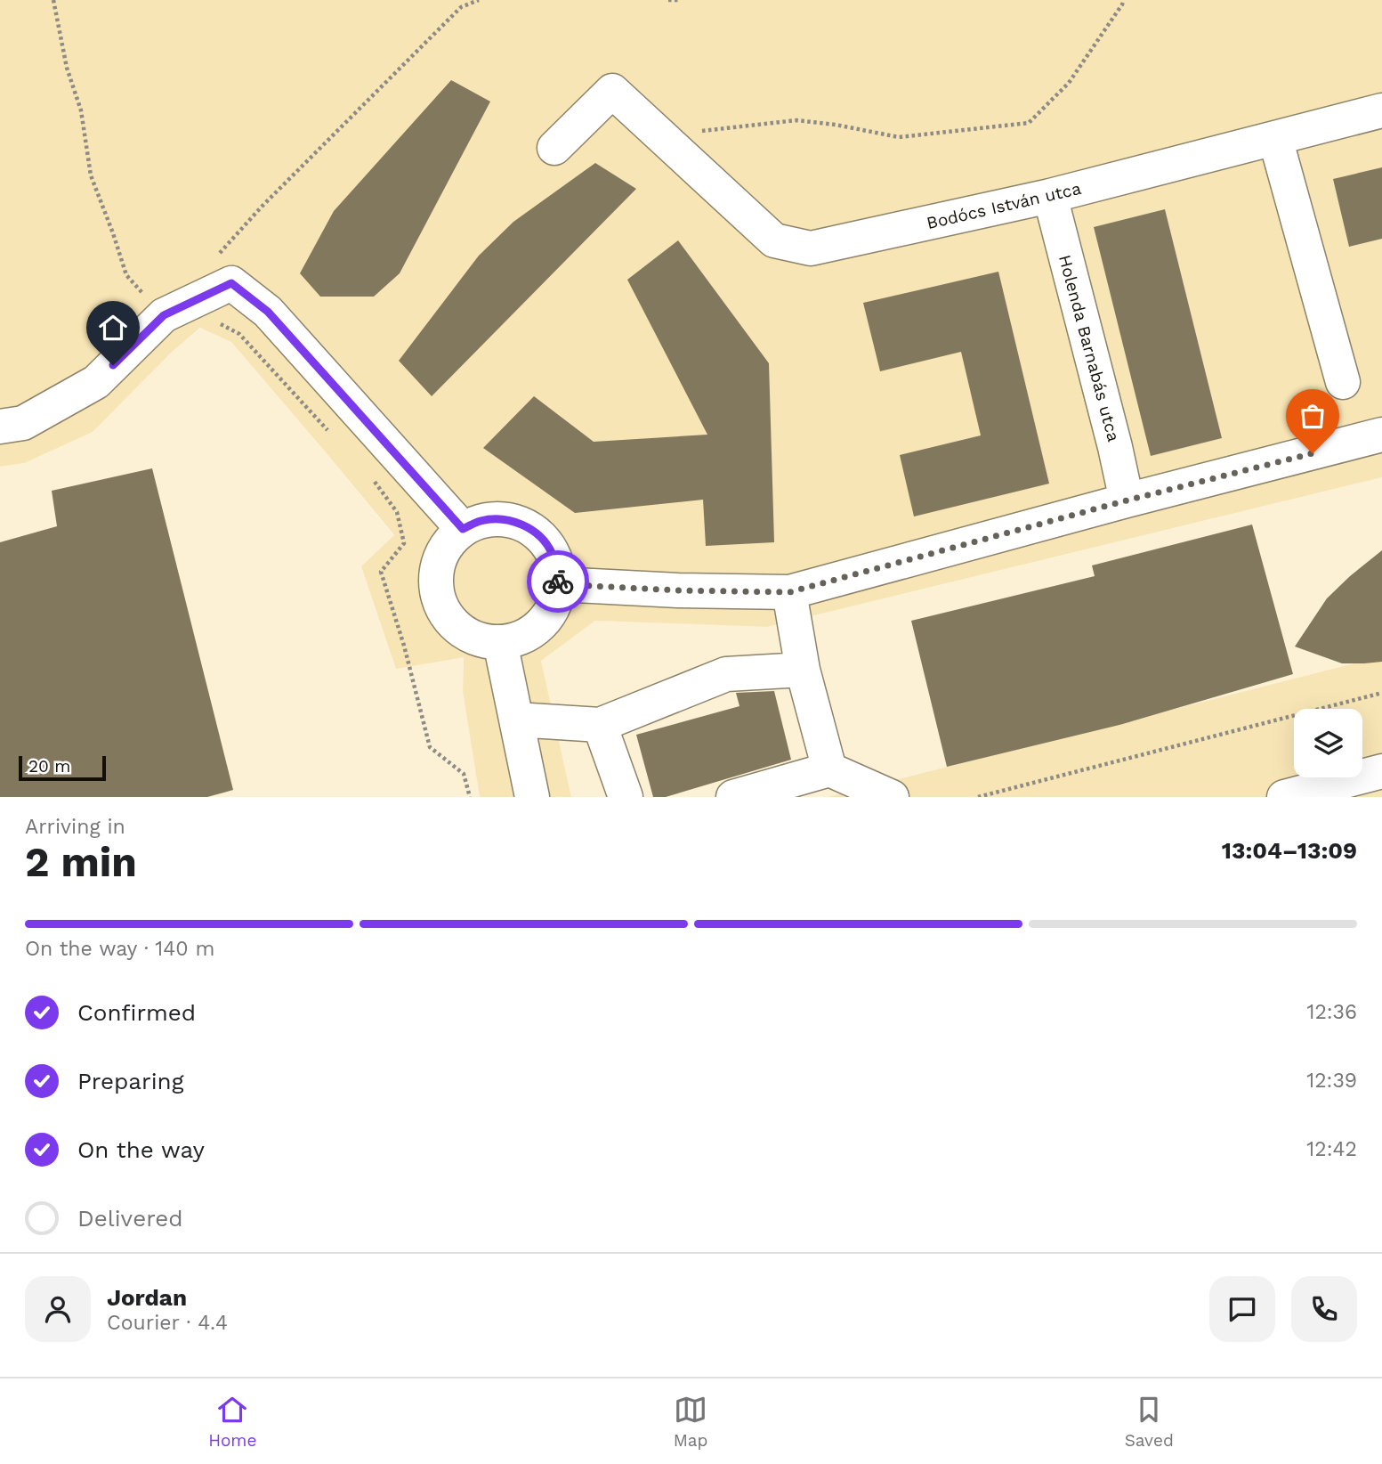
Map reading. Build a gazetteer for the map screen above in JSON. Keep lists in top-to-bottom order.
{
  "streets": {
    "street": ["Bodócs István utca", "Holenda Barnabás utca"]
  },
  "crossings": [
    ["Bodócs István utca", "Holenda Barnabás utca"]
  ],
  "scale_bar": "20 m",
  "page": {
    "scale": "20 m",
    "heading": ["2 min", "Arriving in", "13:04–13:09"],
    "panel": ["Jordan", "Courier · 4.4"],
    "bar": "On the way · 140 m",
    "list": [
      ["Confirmed", "12:36"],
      ["Preparing", "12:39"],
      ["On the way", "12:42"],
      "Delivered"
    ],
    "tabs": ["Home", "Map", "Saved"]
  }
}
